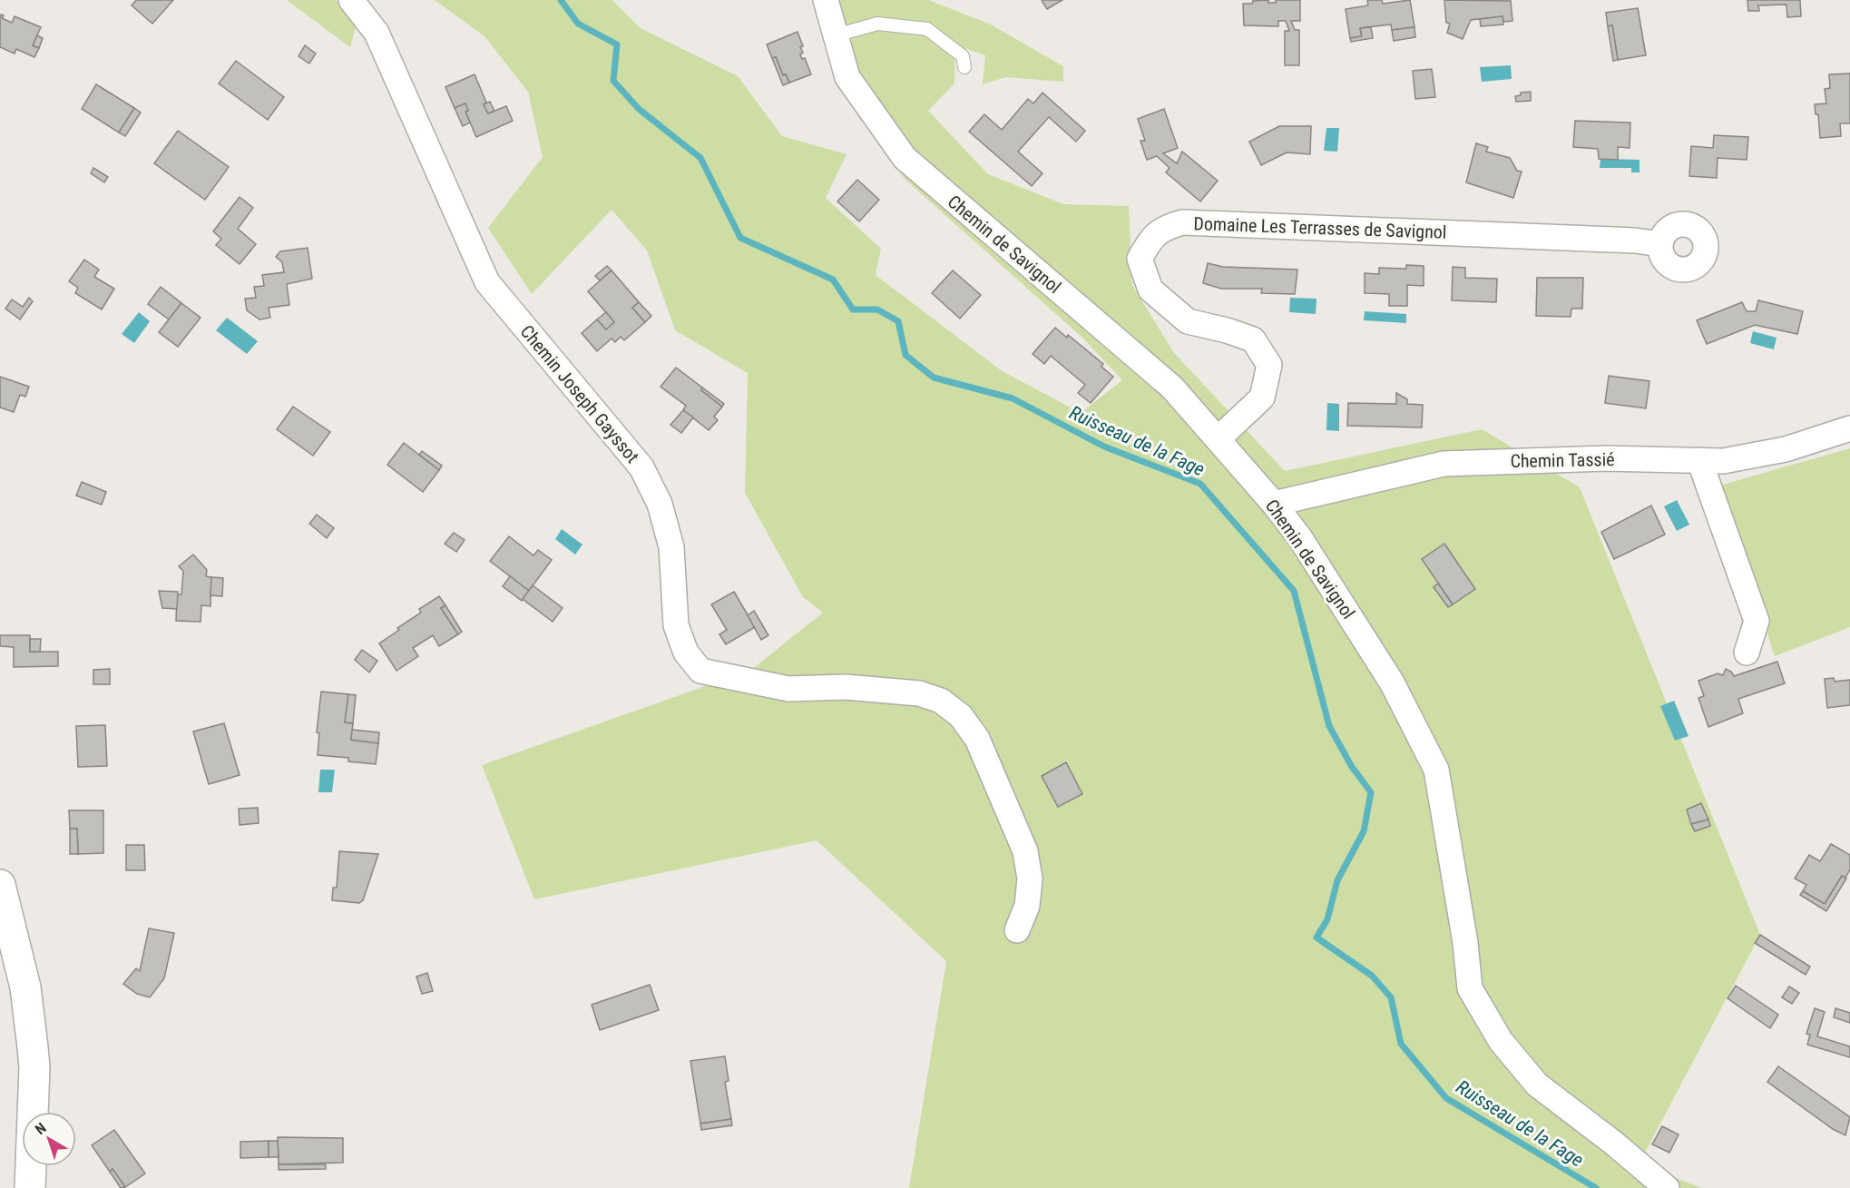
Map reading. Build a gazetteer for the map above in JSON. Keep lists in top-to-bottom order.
{
  "streets": {
    "street": [
      "Domaine Les Terrasses de Savignol",
      "Chemin de Savignol",
      "Chemin Joseph Gayssot",
      "Chemin Tassié"
    ]
  },
  "crossings": [
    ["Domaine Les Terrasses de Savignol", "Chemin de Savignol"],
    ["Chemin de Savignol", "Chemin Tassié"]
  ],
  "water": ["Ruisseau de la Fage"],
  "north": "top left"
}
